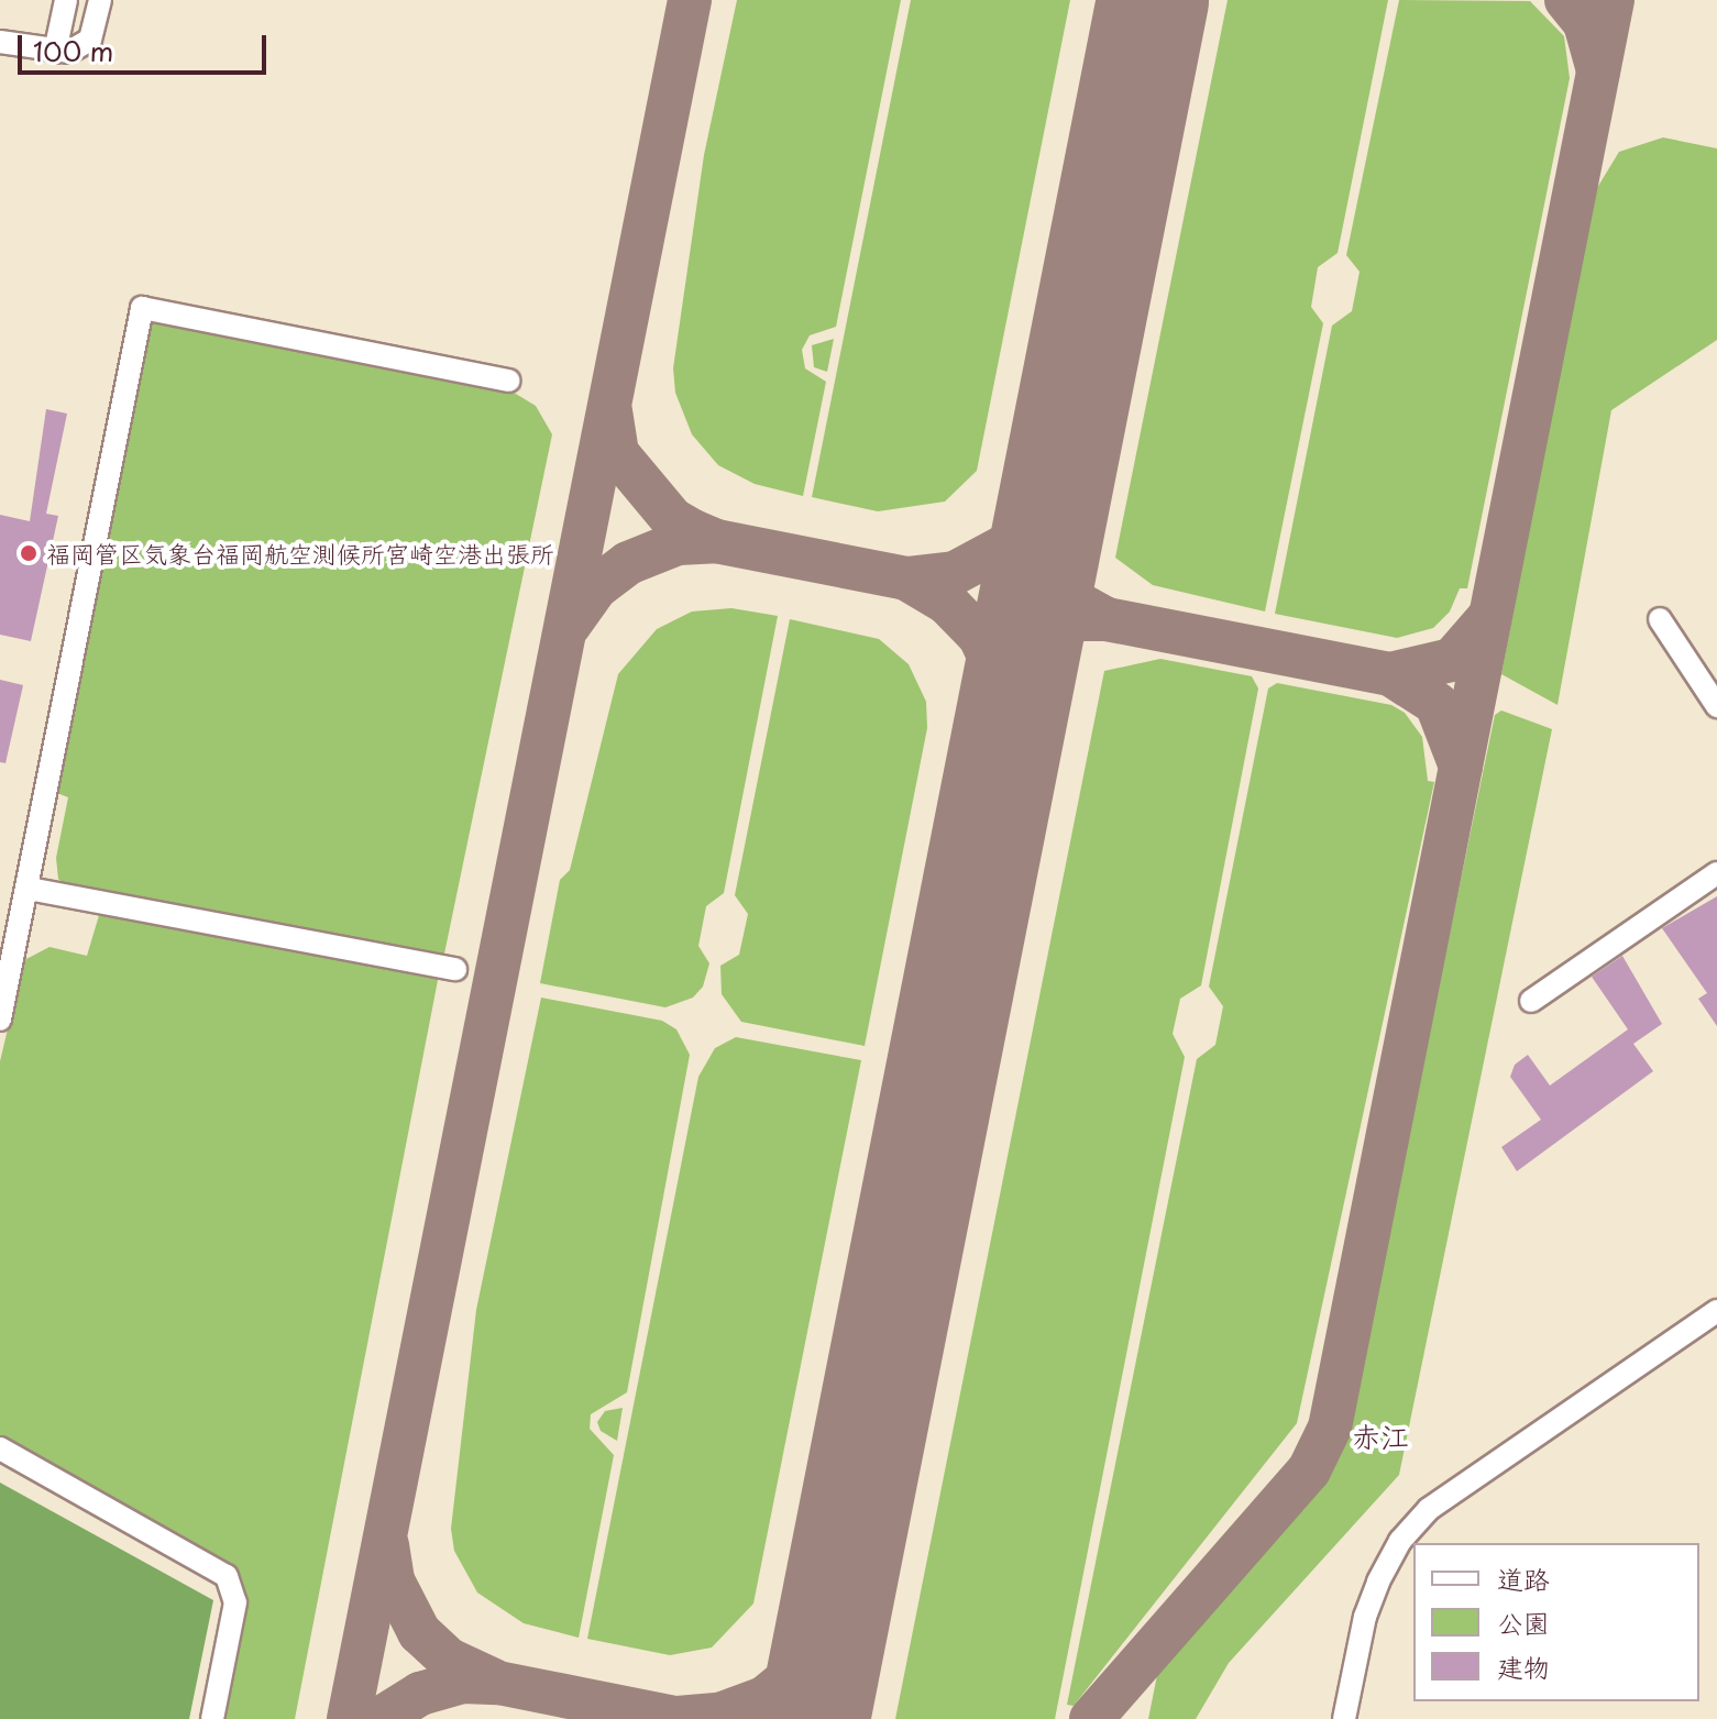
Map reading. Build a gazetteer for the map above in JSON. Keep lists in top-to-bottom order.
{
  "districts": ["赤江"],
  "places": ["福岡管区気象台福岡航空測候所宮崎空港出張所"],
  "legend": ["道路", "公園", "建物"],
  "scale_bar": "100 m"
}
